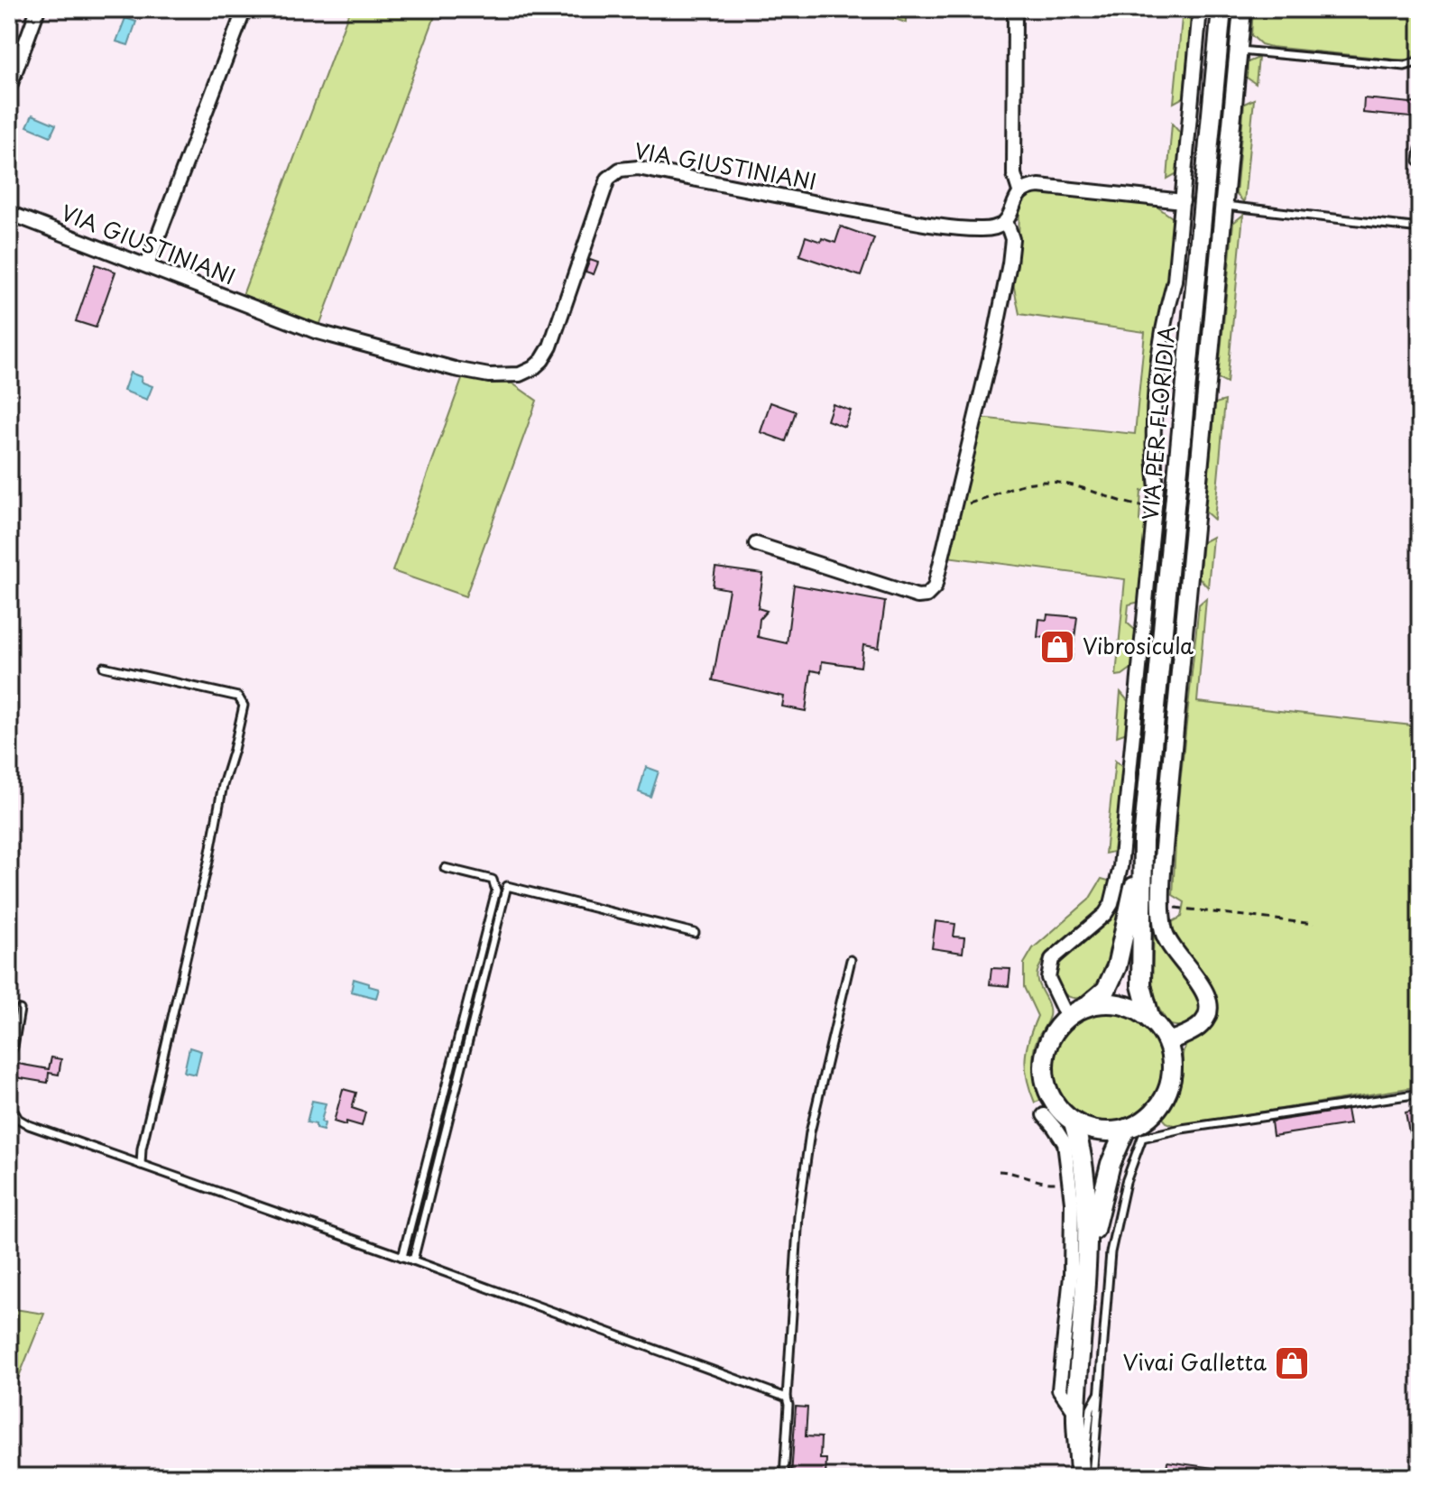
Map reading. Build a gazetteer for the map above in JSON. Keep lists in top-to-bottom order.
{
  "streets": {
    "main road": ["VIA PER FLORIDIA"],
    "street": ["VIA GIUSTINIANI"]
  },
  "places": {
    "shop": ["Vibrosicula", "Vivai Galletta"]
  }
}
